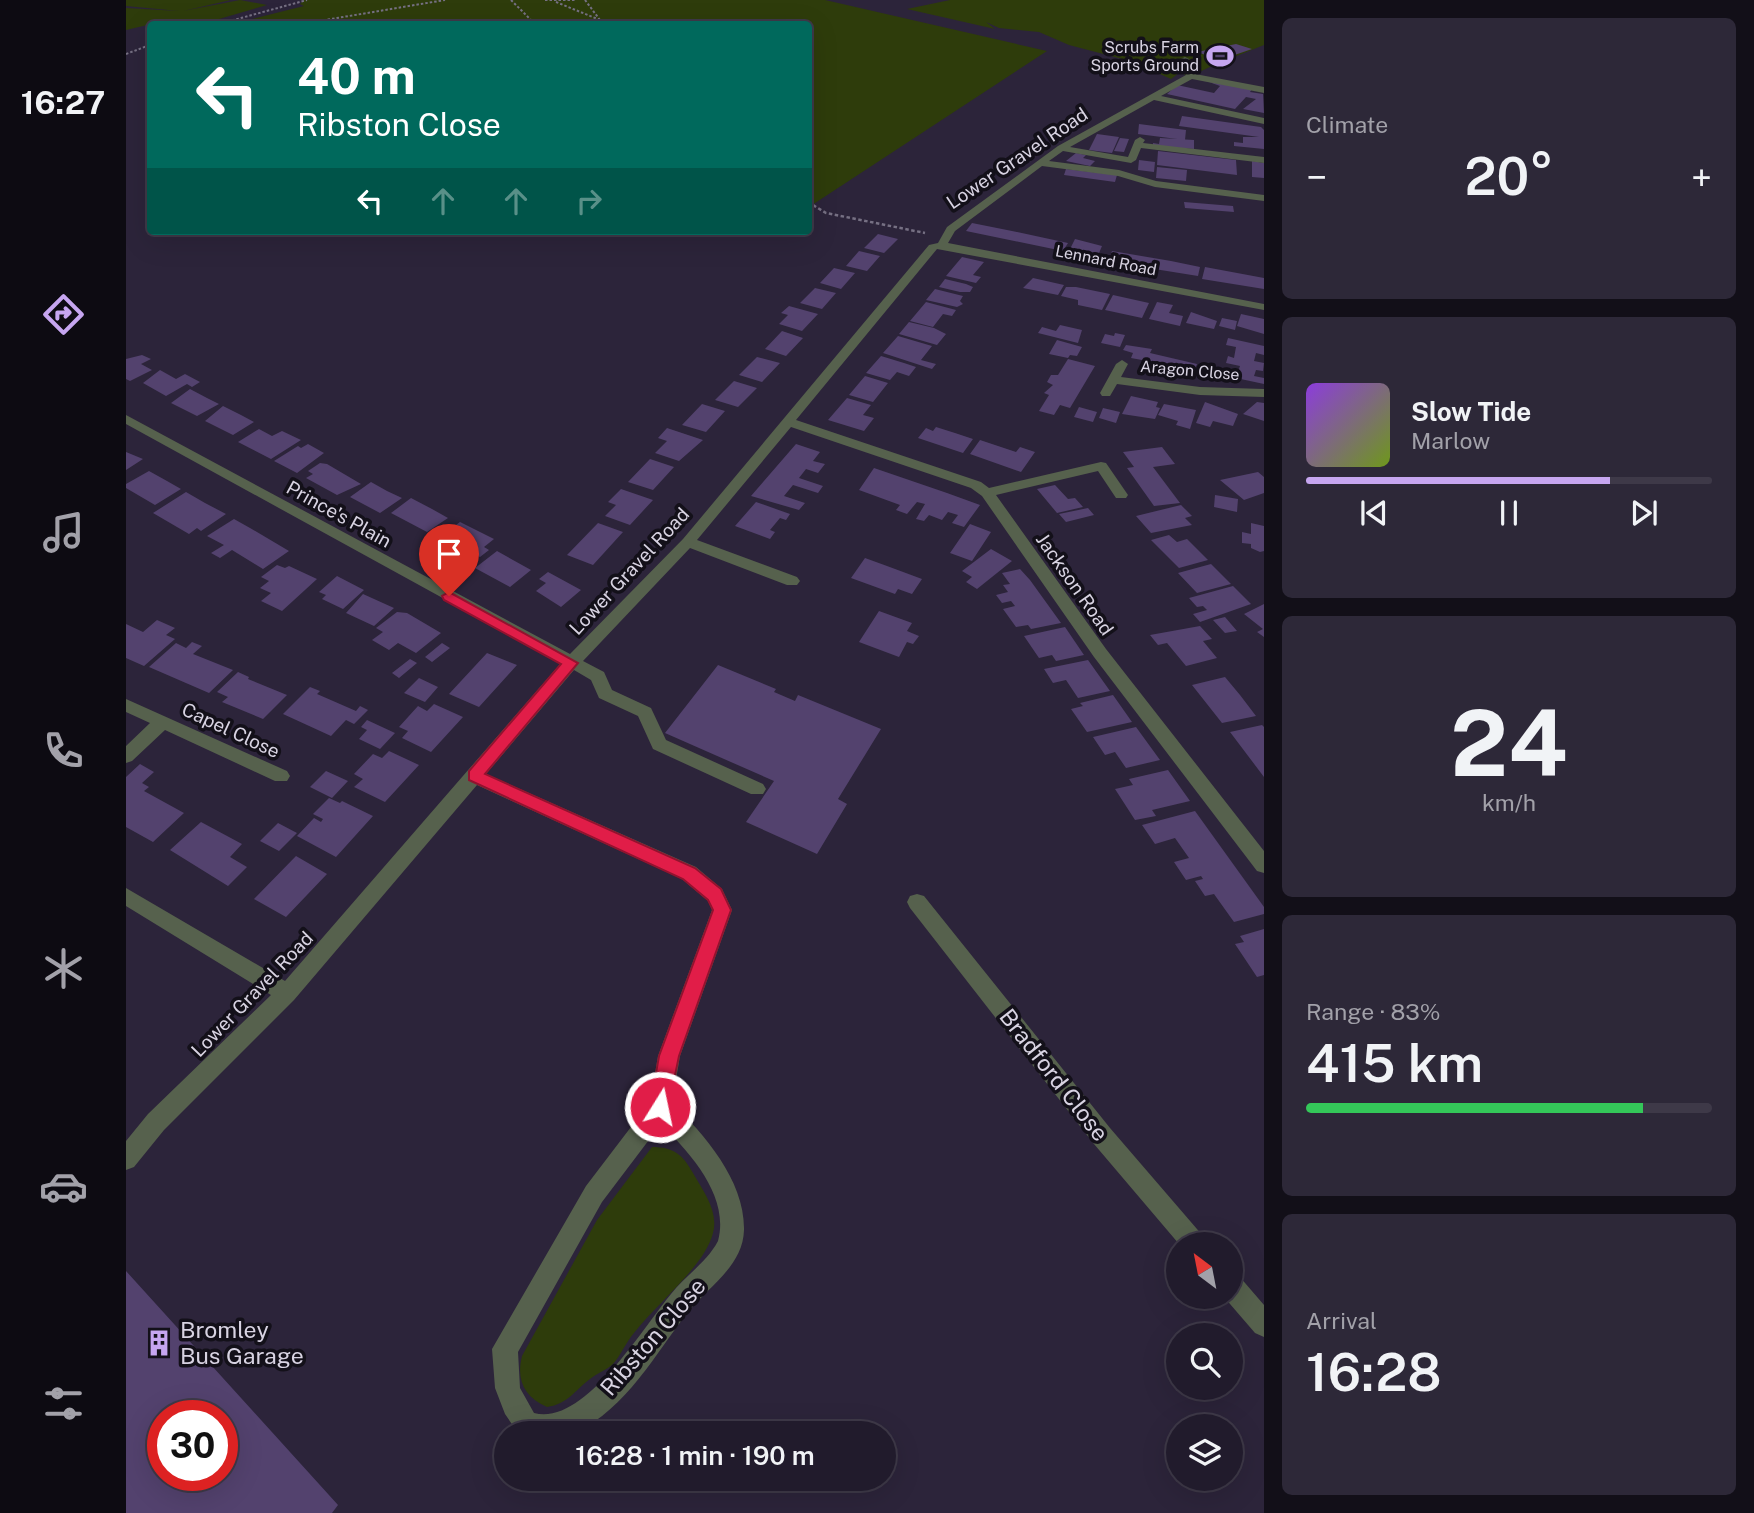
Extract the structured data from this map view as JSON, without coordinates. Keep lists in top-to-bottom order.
{
  "streets": {
    "street": [
      "Lower Gravel Road",
      "Lennard Road",
      "Aragon Close",
      "Prince's Plain",
      "Jackson Road",
      "Capel Close",
      "Bradford Close",
      "Ribston Close"
    ]
  },
  "crossings": [
    ["Lower Gravel Road", "Lennard Road"],
    ["Lower Gravel Road", "Prince's Plain"],
    ["Lower Gravel Road", "Jackson Road"],
    ["Lower Gravel Road", "Ribston Close"]
  ],
  "places": {
    "sports": ["Scrubs Farm Sports Ground"],
    "building": ["Bromley Bus Garage"]
  },
  "north": "top left",
  "page": {
    "tabs": "16:27",
    "tile": [
      "Climate",
      ["24", "km/h"],
      ["Range · 83%", "415 km"],
      ["Arrival", "16:28"]
    ],
    "turn": ["40 m", "Ribston Close"],
    "heat": ["−", "20°", "+"],
    "song": ["Slow Tide", "Marlow"],
    "limit": "30",
    "trip": "16:28 · 1 min · 190 m"
  }
}
